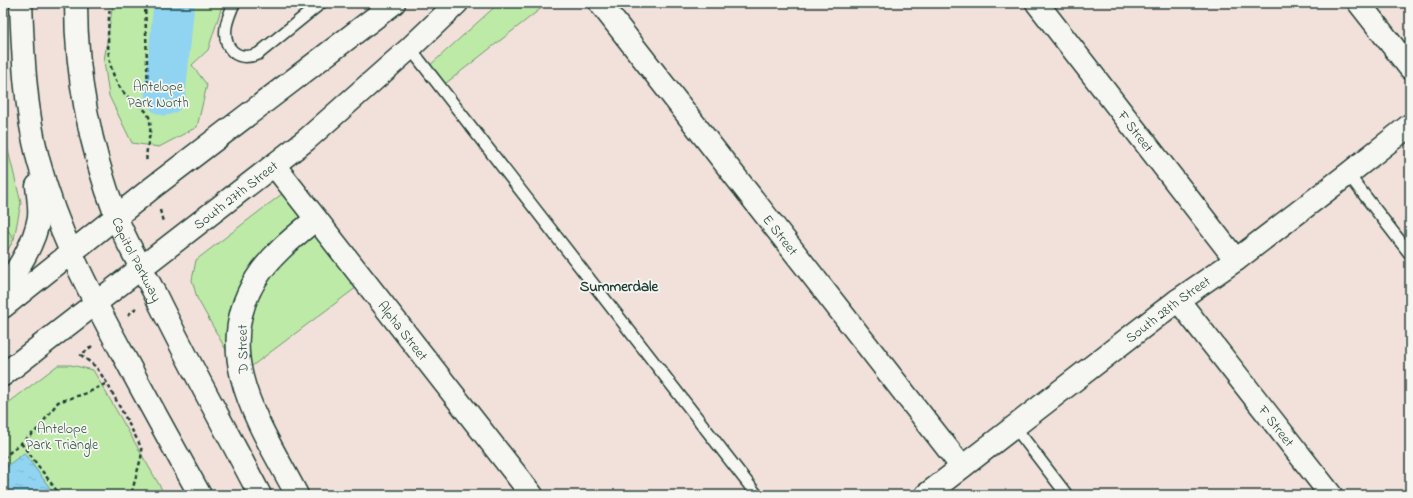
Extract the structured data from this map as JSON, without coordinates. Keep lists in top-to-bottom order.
{
  "streets": {
    "street": [
      "F Street",
      "South 27th Street",
      "E Street",
      "Capitol Parkway",
      "South 28th Street",
      "Alpha Street",
      "D Street"
    ]
  },
  "crossings": [
    ["F Street", "South 28th Street"],
    ["South 27th Street", "Capitol Parkway"],
    ["South 27th Street", "Alpha Street"],
    ["E Street", "South 28th Street"],
    ["Alpha Street", "D Street"]
  ],
  "districts": ["Summerdale"],
  "parks": ["Antelope Park North", "Antelope Park Triangle"]
}
